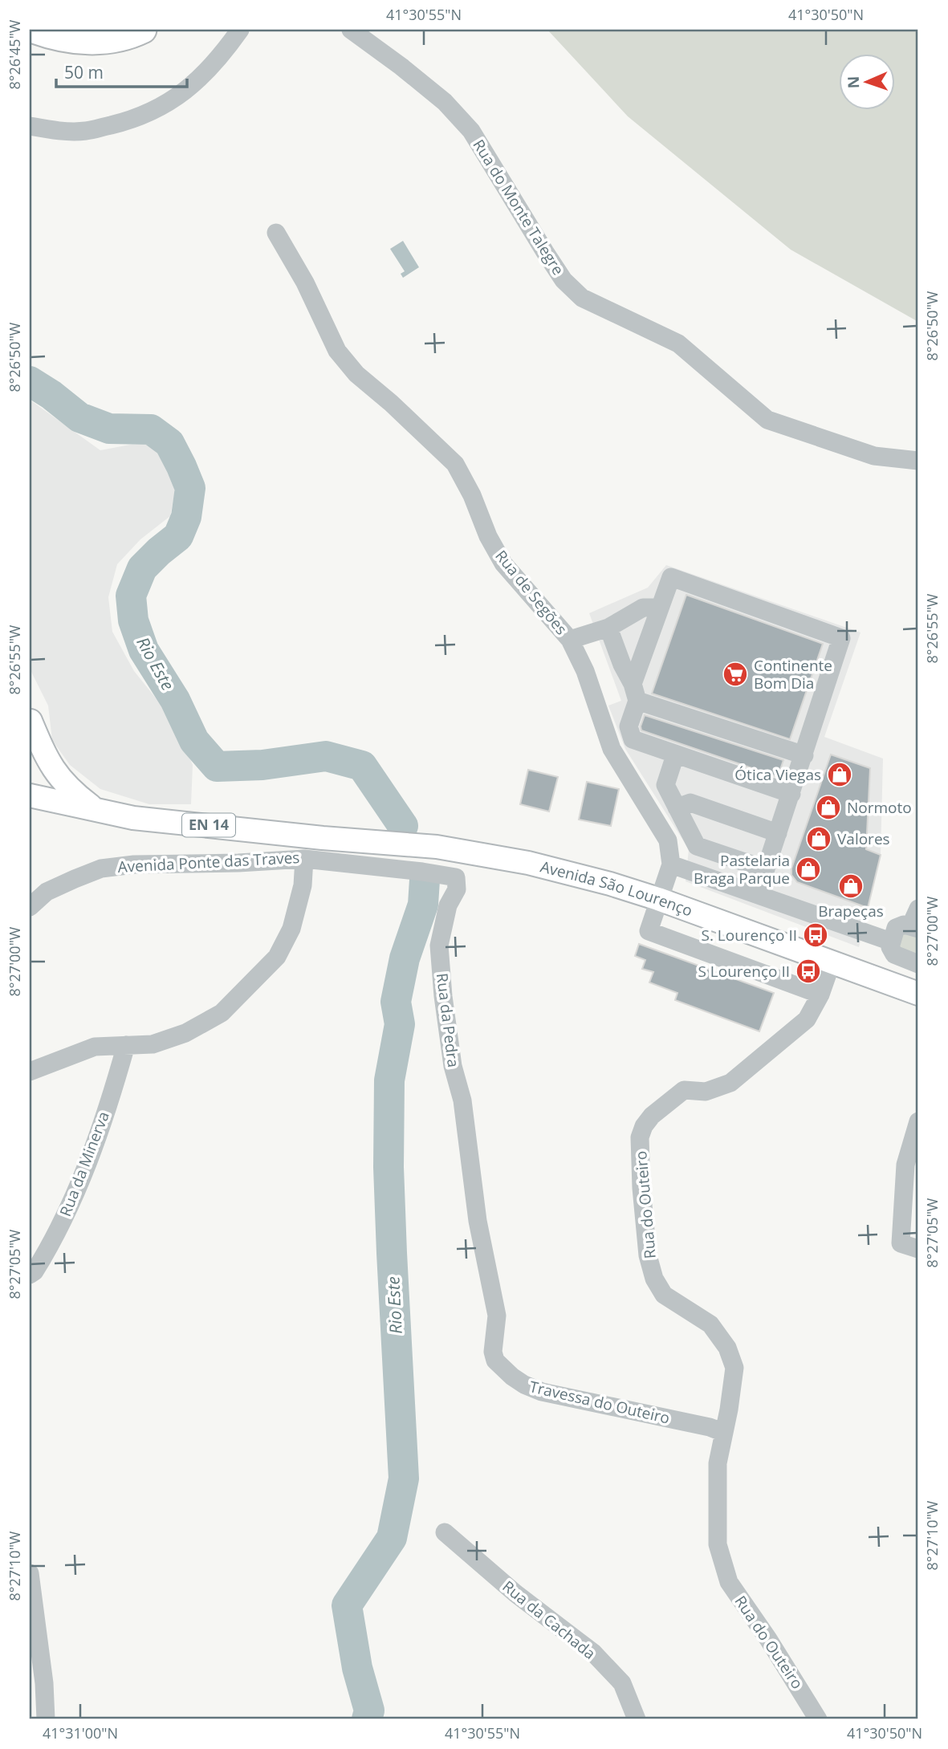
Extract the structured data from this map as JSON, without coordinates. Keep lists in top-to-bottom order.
{
  "streets": {
    "main road": ["EN 14", "Avenida São Lourenço"],
    "street": [
      "Rua do Monte Talegre",
      "Rua de Segões",
      "Avenida Ponte das Traves",
      "Rua da Pedra",
      "Rua da Minerva",
      "Rua do Outeiro",
      "Travessa do Outeiro",
      "Rua da Cachada"
    ]
  },
  "crossings": [
    ["EN 14", "Avenida Ponte das Traves"],
    ["EN 14", "Avenida São Lourenço"],
    ["Avenida Ponte das Traves", "Avenida São Lourenço"],
    ["Avenida Ponte das Traves", "Rua da Pedra"],
    ["Avenida São Lourenço", "Rua do Outeiro"],
    ["Rua da Pedra", "Travessa do Outeiro"],
    ["Rua do Outeiro", "Travessa do Outeiro"]
  ],
  "water": ["Rio Este"],
  "places": {
    "supermarket": ["Continente Bom Dia"],
    "shop": [
      "Ótica Viegas",
      "Normoto",
      "Valores",
      "Pastelaria Braga Parque",
      "Brapeças"
    ],
    "bus stop": ["S. Lourenço II", "S Lourenço II"]
  },
  "scale_bar": "50 m",
  "north": "left",
  "coordinates": [
    "41°30'55\"N",
    "41°30'50\"N",
    "8°26'45\"W",
    "8°26'50\"W",
    "8°26'55\"W",
    "8°27'00\"W",
    "8°27'05\"W",
    "8°27'10\"W",
    "41°31'00\"N"
  ]
}
